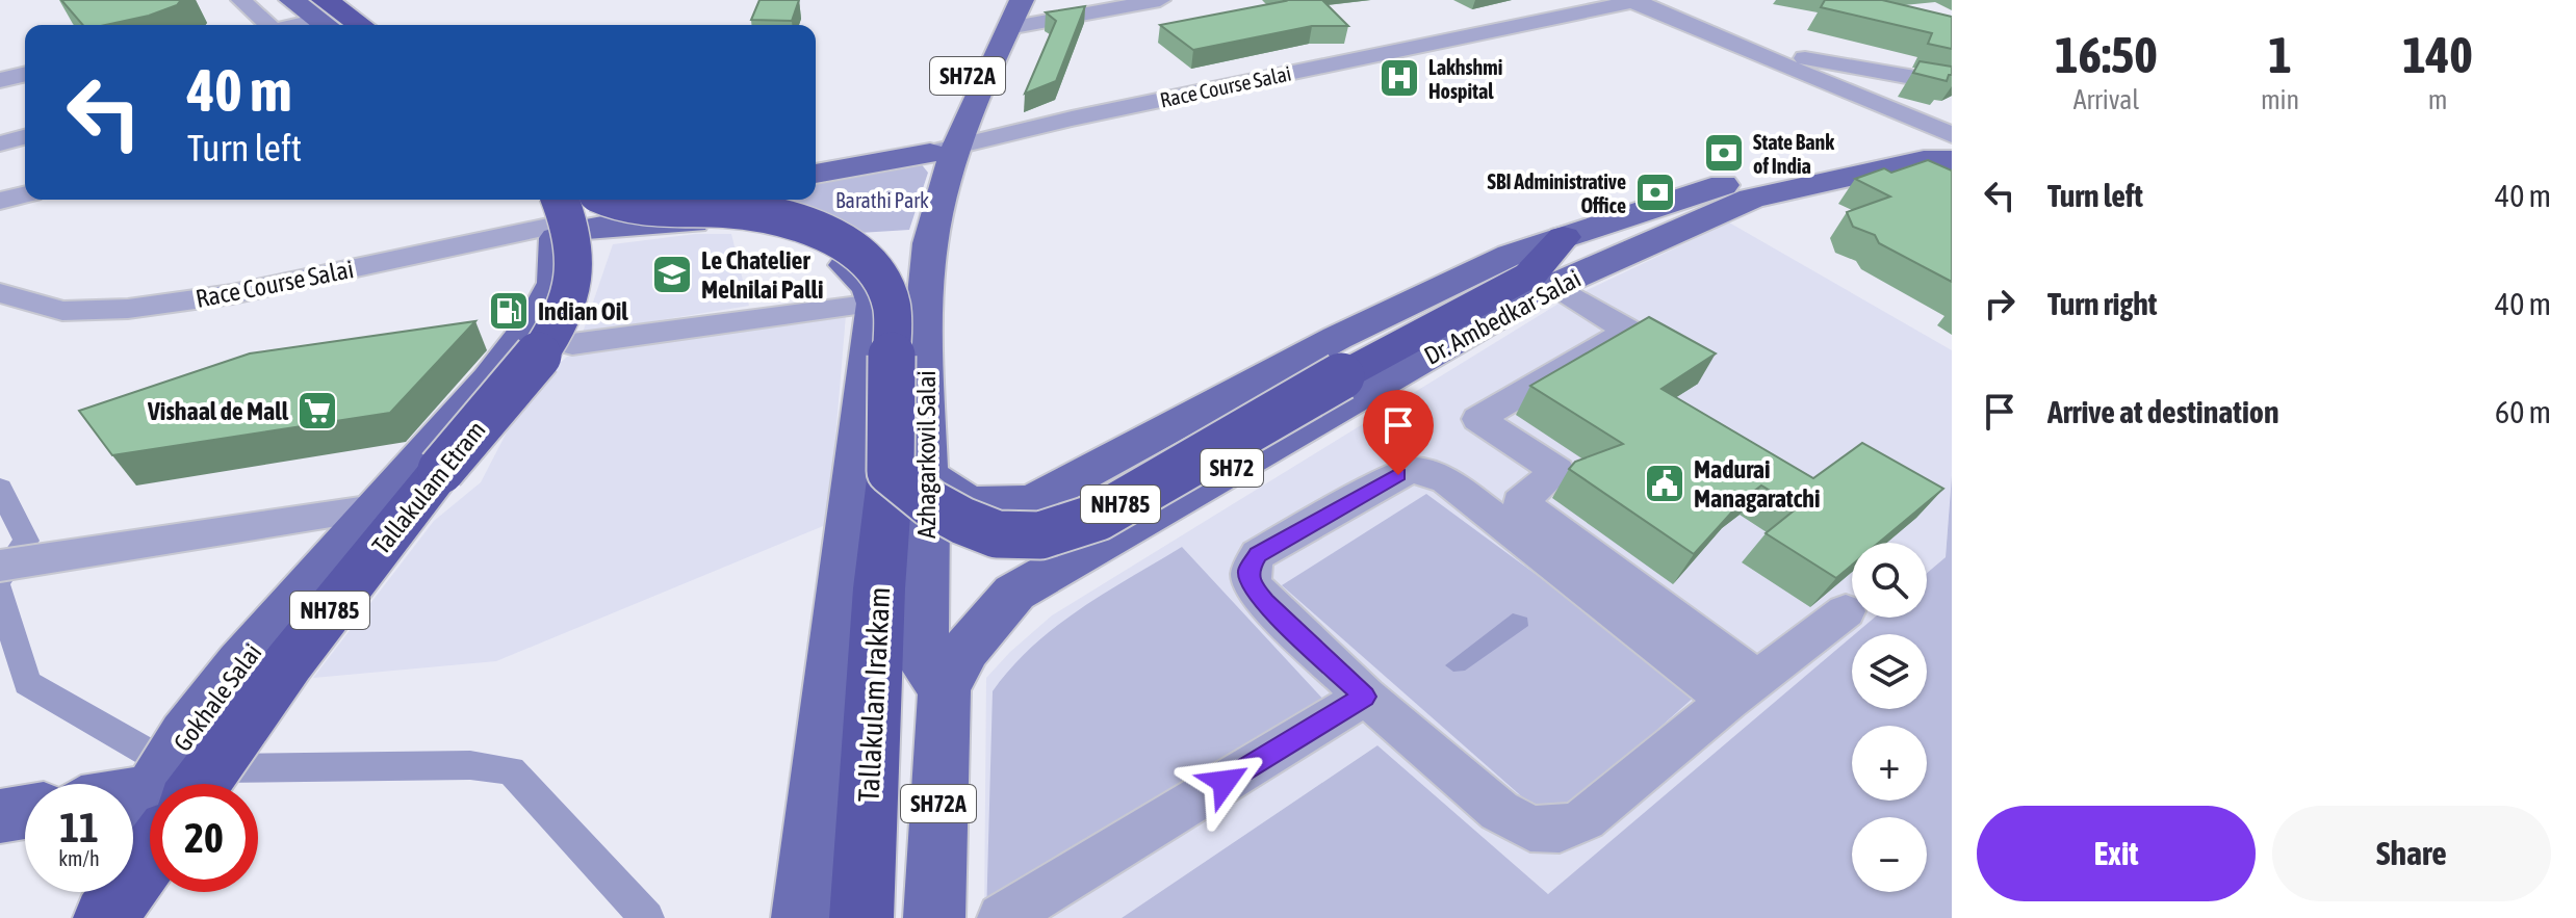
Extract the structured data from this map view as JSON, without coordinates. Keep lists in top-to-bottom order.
{
  "streets": {
    "highway": ["Tallakulam Etram", "NH785", "Tallakulam Irakkam"],
    "main road": [
      "SH72A",
      "Race Course Salai",
      "Dr. Ambedkar Salai",
      "Azhagarkovil Salai",
      "SH72",
      "Gokhale Salai"
    ]
  },
  "crossings": [
    ["SH72A", "Dr. Ambedkar Salai"],
    ["SH72A", "Azhagarkovil Salai"],
    ["Race Course Salai", "Azhagarkovil Salai"],
    ["Race Course Salai", "Tallakulam Etram"],
    ["Race Course Salai", "Tallakulam Irakkam"],
    ["Race Course Salai", "Gokhale Salai"],
    ["Dr. Ambedkar Salai", "Azhagarkovil Salai"],
    ["Dr. Ambedkar Salai", "NH785"],
    ["Dr. Ambedkar Salai", "Tallakulam Irakkam"],
    ["Azhagarkovil Salai", "NH785"],
    ["Azhagarkovil Salai", "Tallakulam Irakkam"],
    ["Tallakulam Etram", "Tallakulam Irakkam"],
    ["Tallakulam Etram", "Gokhale Salai"],
    ["NH785", "Tallakulam Irakkam"],
    ["Tallakulam Irakkam", "Gokhale Salai"]
  ],
  "parks": ["Barathi Park"],
  "places": {
    "hospital": ["Lakhshmi Hospital"],
    "bank": ["State Bank of India", "SBI Administrative Office"],
    "school or university": ["Le Chatelier Melnilai Palli"],
    "fuel station": ["Indian Oil"],
    "supermarket": ["Vishaal de Mall"],
    "public building": ["Madurai Managaratchi"]
  },
  "page": {
    "eta": [
      "16:50",
      "Arrival",
      "1",
      "min",
      "140",
      "m"
    ],
    "turn": ["40 m", "Turn left"],
    "list": [
      {
        "name": "Turn left",
        "value": "40 m"
      },
      {
        "name": "Turn right",
        "value": "40 m"
      },
      {
        "name": "Arrive at destination",
        "value": "60 m"
      }
    ],
    "map_buttons": ["+", "−"],
    "speed": "11 km/h",
    "limit": "20",
    "buttons": ["Exit", "Share"]
  }
}
